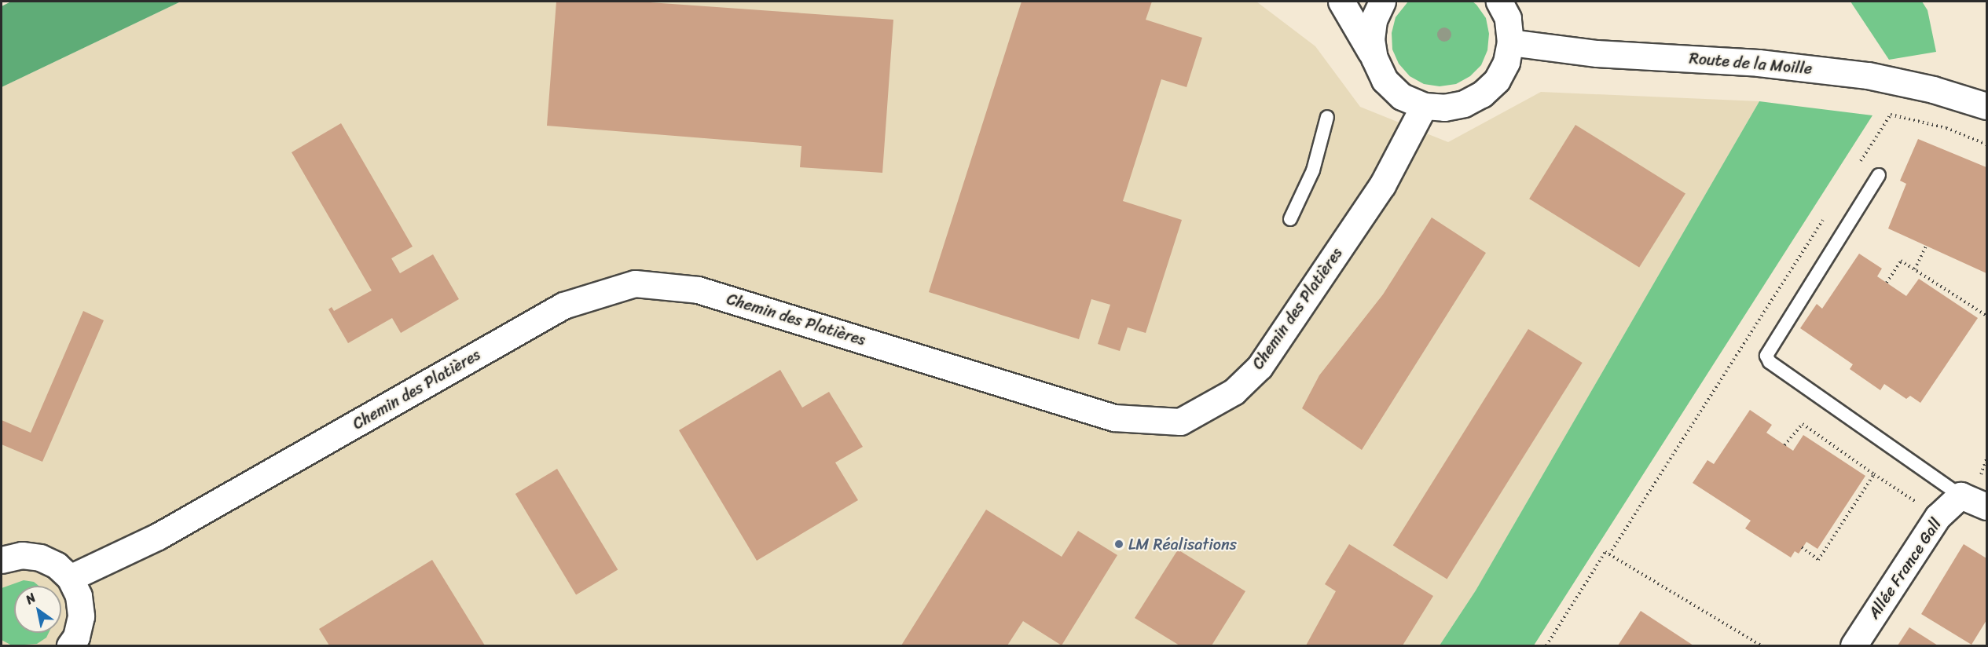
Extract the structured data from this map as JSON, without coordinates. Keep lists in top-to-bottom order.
{
  "streets": {
    "street": ["Route de la Moille", "Chemin des Platières", "Allée France Gall"]
  },
  "places": ["LM Réalisations"],
  "north": "top left"
}
